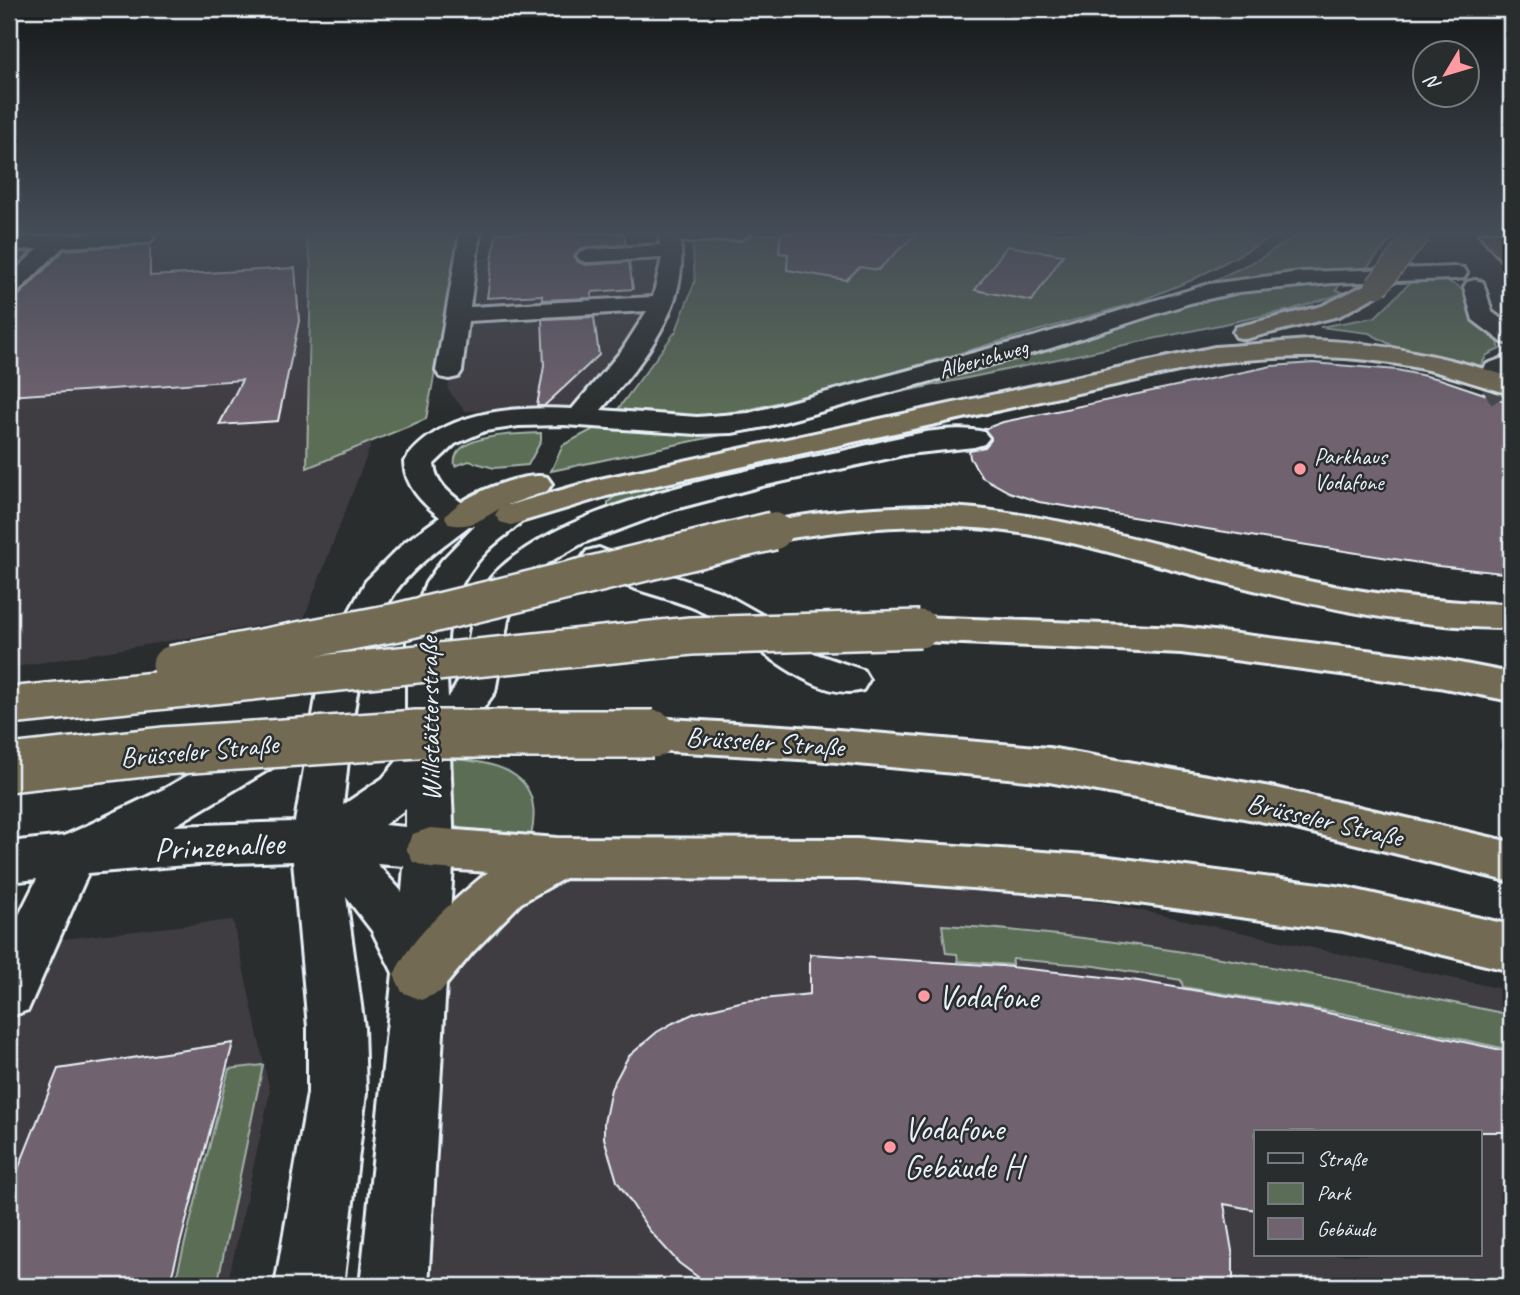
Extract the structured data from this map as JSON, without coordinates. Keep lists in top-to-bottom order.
{
  "streets": {
    "highway": ["Brüsseler Straße"],
    "street": ["Alberichweg", "Willstätterstraße", "Prinzenallee"]
  },
  "crossings": [
    ["Alberichweg", "Willstätterstraße"],
    ["Willstätterstraße", "Prinzenallee"]
  ],
  "places": ["Parkhaus Vodafone", "Vodafone", "Vodafone Gebäude H"],
  "legend": ["Straße", "Park", "Gebäude"],
  "north": "bottom left"
}
